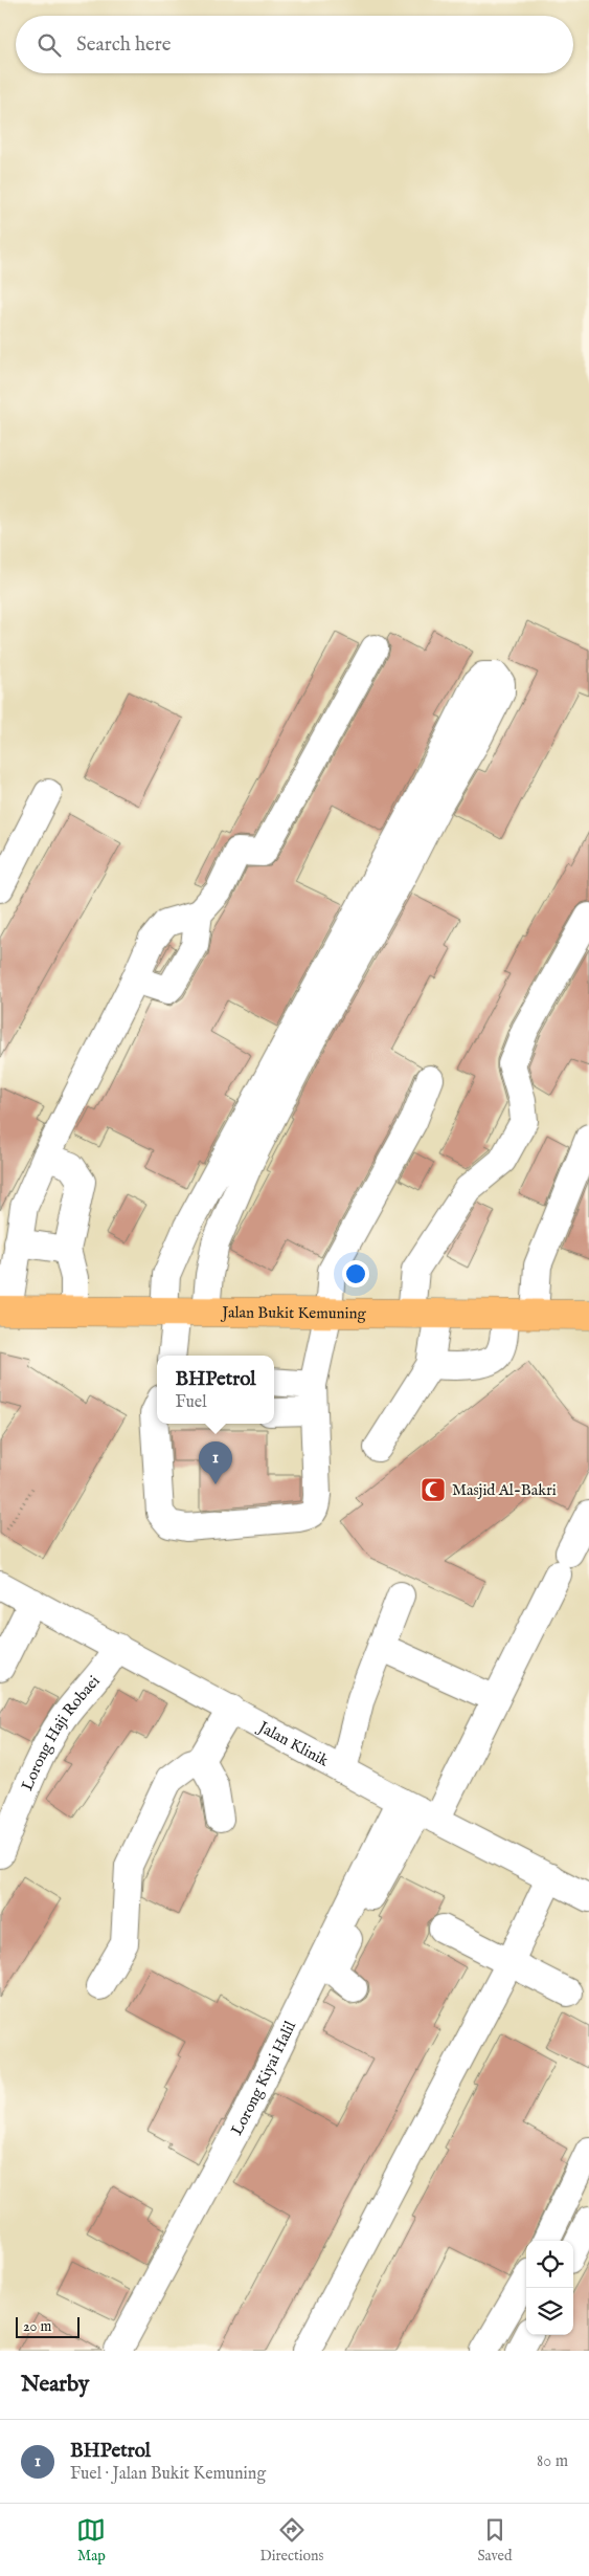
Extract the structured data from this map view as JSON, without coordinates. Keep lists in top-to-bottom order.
{
  "streets": {
    "main road": ["Jalan Bukit Kemuning"],
    "street": ["Lorong Haji Robaei", "Jalan Klinik", "Lorong Kiyai Halil"]
  },
  "crossings": [
    ["Lorong Haji Robaei", "Jalan Klinik"],
    ["Jalan Klinik", "Lorong Kiyai Halil"]
  ],
  "places": {
    "mosque": ["Masjid Al-Bakri"]
  },
  "scale_bar": "20 m",
  "page": {
    "search": "Search here",
    "popup": ["BHPetrol", "Fuel"],
    "pins": "1",
    "scale": "20 m",
    "heading": "Nearby",
    "list": [
      {
        "mark": "1",
        "name": "BHPetrol",
        "note": "Fuel · Jalan Bukit Kemuning",
        "value": "80 m"
      }
    ],
    "nav": ["Map", "Directions", "Saved"]
  }
}
